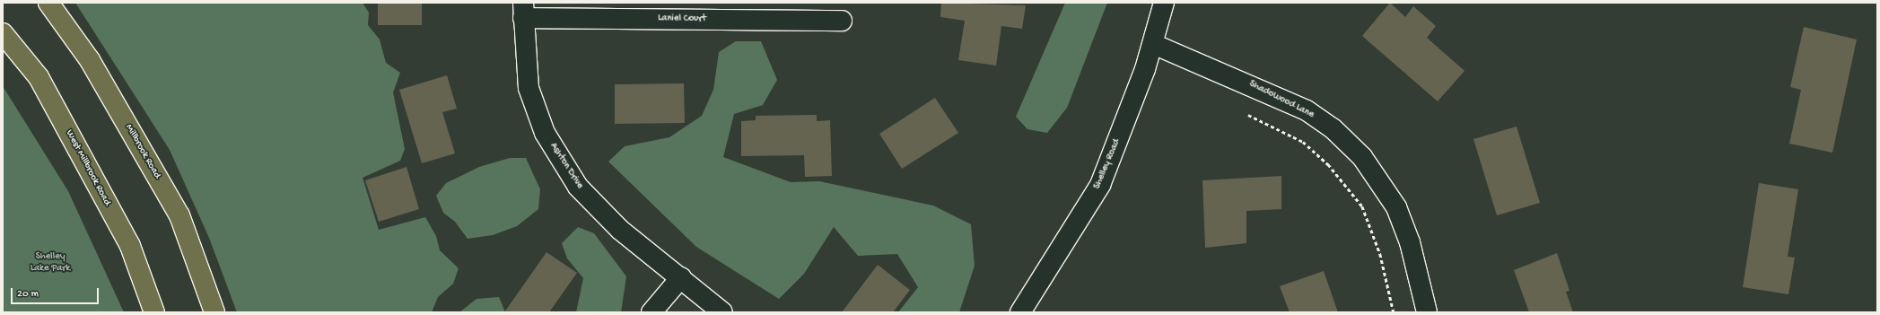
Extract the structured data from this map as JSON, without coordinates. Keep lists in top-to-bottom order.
{
  "streets": {
    "main road": ["Millbrook Road", "West Millbrook Road"],
    "street": [
      "Laniel Court",
      "Shadowood Lane",
      "Shelley Road",
      "Ashton Drive"
    ]
  },
  "crossings": [
    ["Laniel Court", "Ashton Drive"],
    ["Shadowood Lane", "Shelley Road"]
  ],
  "parks": ["Shelley Lake Park"],
  "scale_bar": "20 m"
}
